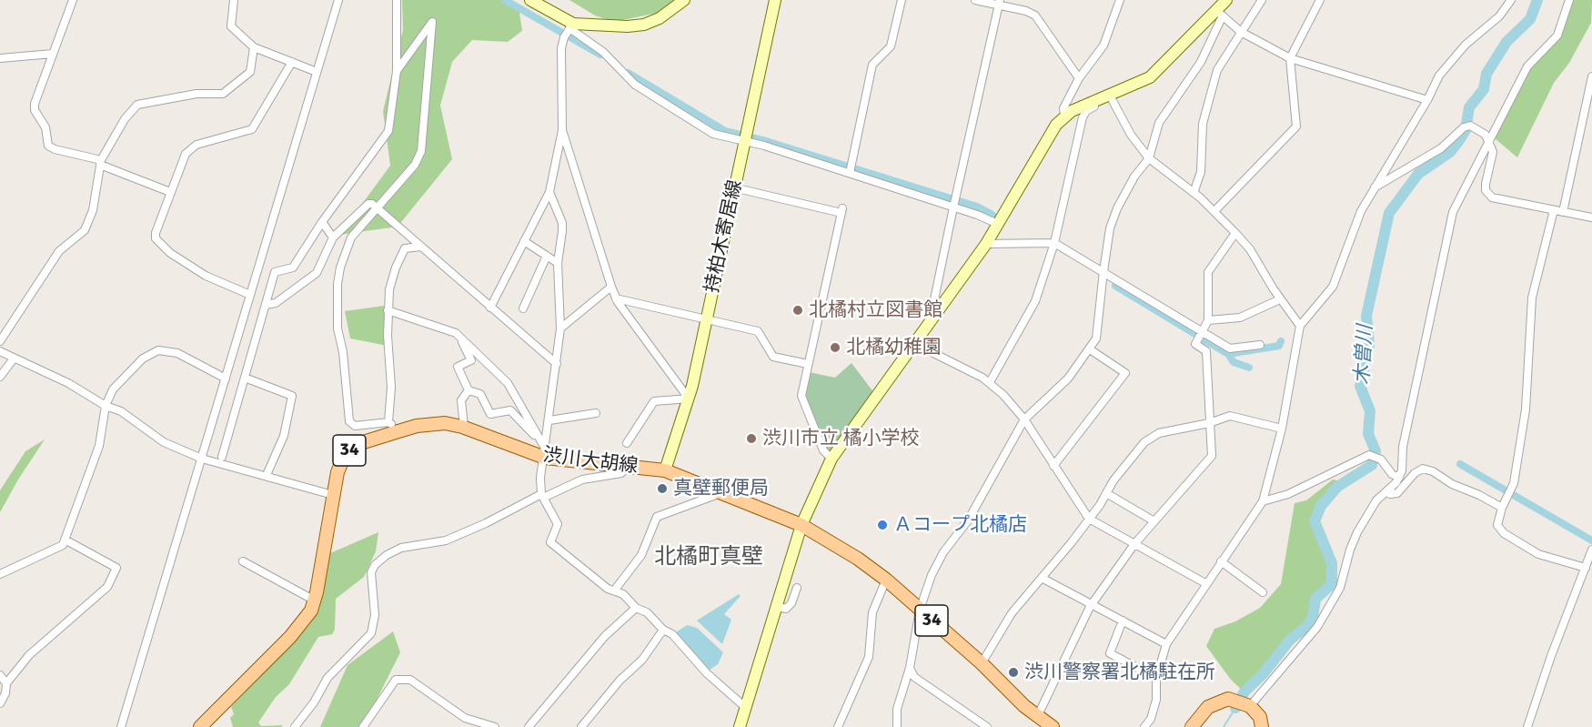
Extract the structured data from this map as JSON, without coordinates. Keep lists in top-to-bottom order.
{
  "streets": {
    "main road": ["34", "渋川大胡線"],
    "street": ["持柏木寄居線"]
  },
  "crossings": [
    ["持柏木寄居線", "渋川大胡線"]
  ],
  "districts": ["北橘町真壁"],
  "water": ["木曽川"],
  "places": [
    "北橘村立図書館",
    "北橘幼稚園",
    "渋川市立 橘小学校",
    "真壁郵便局",
    "Ａコープ北橘店",
    "渋川警察署北橘駐在所"
  ]
}
